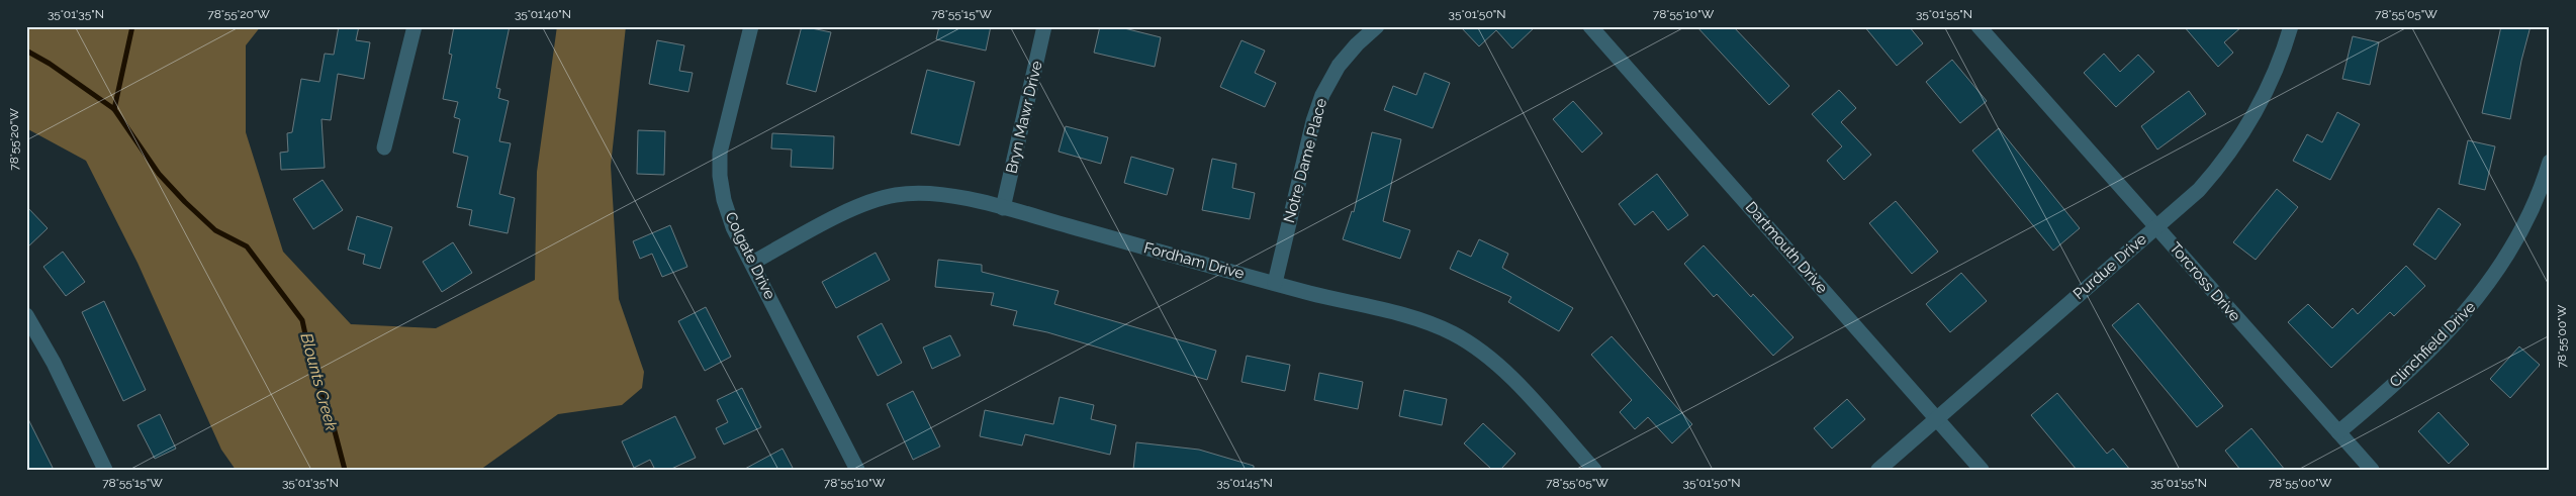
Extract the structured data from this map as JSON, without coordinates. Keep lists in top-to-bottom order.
{
  "streets": {
    "street": [
      "Bryn Mawr Drive",
      "Notre Dame Place",
      "Dartmouth Drive",
      "Colgate Drive",
      "Fordham Drive",
      "Purdue Drive",
      "Torcross Drive",
      "Clinchfield Drive"
    ]
  },
  "crossings": [
    ["Bryn Mawr Drive", "Fordham Drive"],
    ["Notre Dame Place", "Fordham Drive"],
    ["Dartmouth Drive", "Purdue Drive"],
    ["Colgate Drive", "Fordham Drive"],
    ["Purdue Drive", "Torcross Drive"],
    ["Torcross Drive", "Clinchfield Drive"]
  ],
  "water": ["Blounts Creek"],
  "coordinates": [
    "35°01'35\"N",
    "78°55'20\"W",
    "35°01'40\"N",
    "78°55'15\"W",
    "35°01'50\"N",
    "78°55'10\"W",
    "35°01'55\"N",
    "78°55'05\"W",
    "78°55'00\"W",
    "35°01'45\"N"
  ]
}
